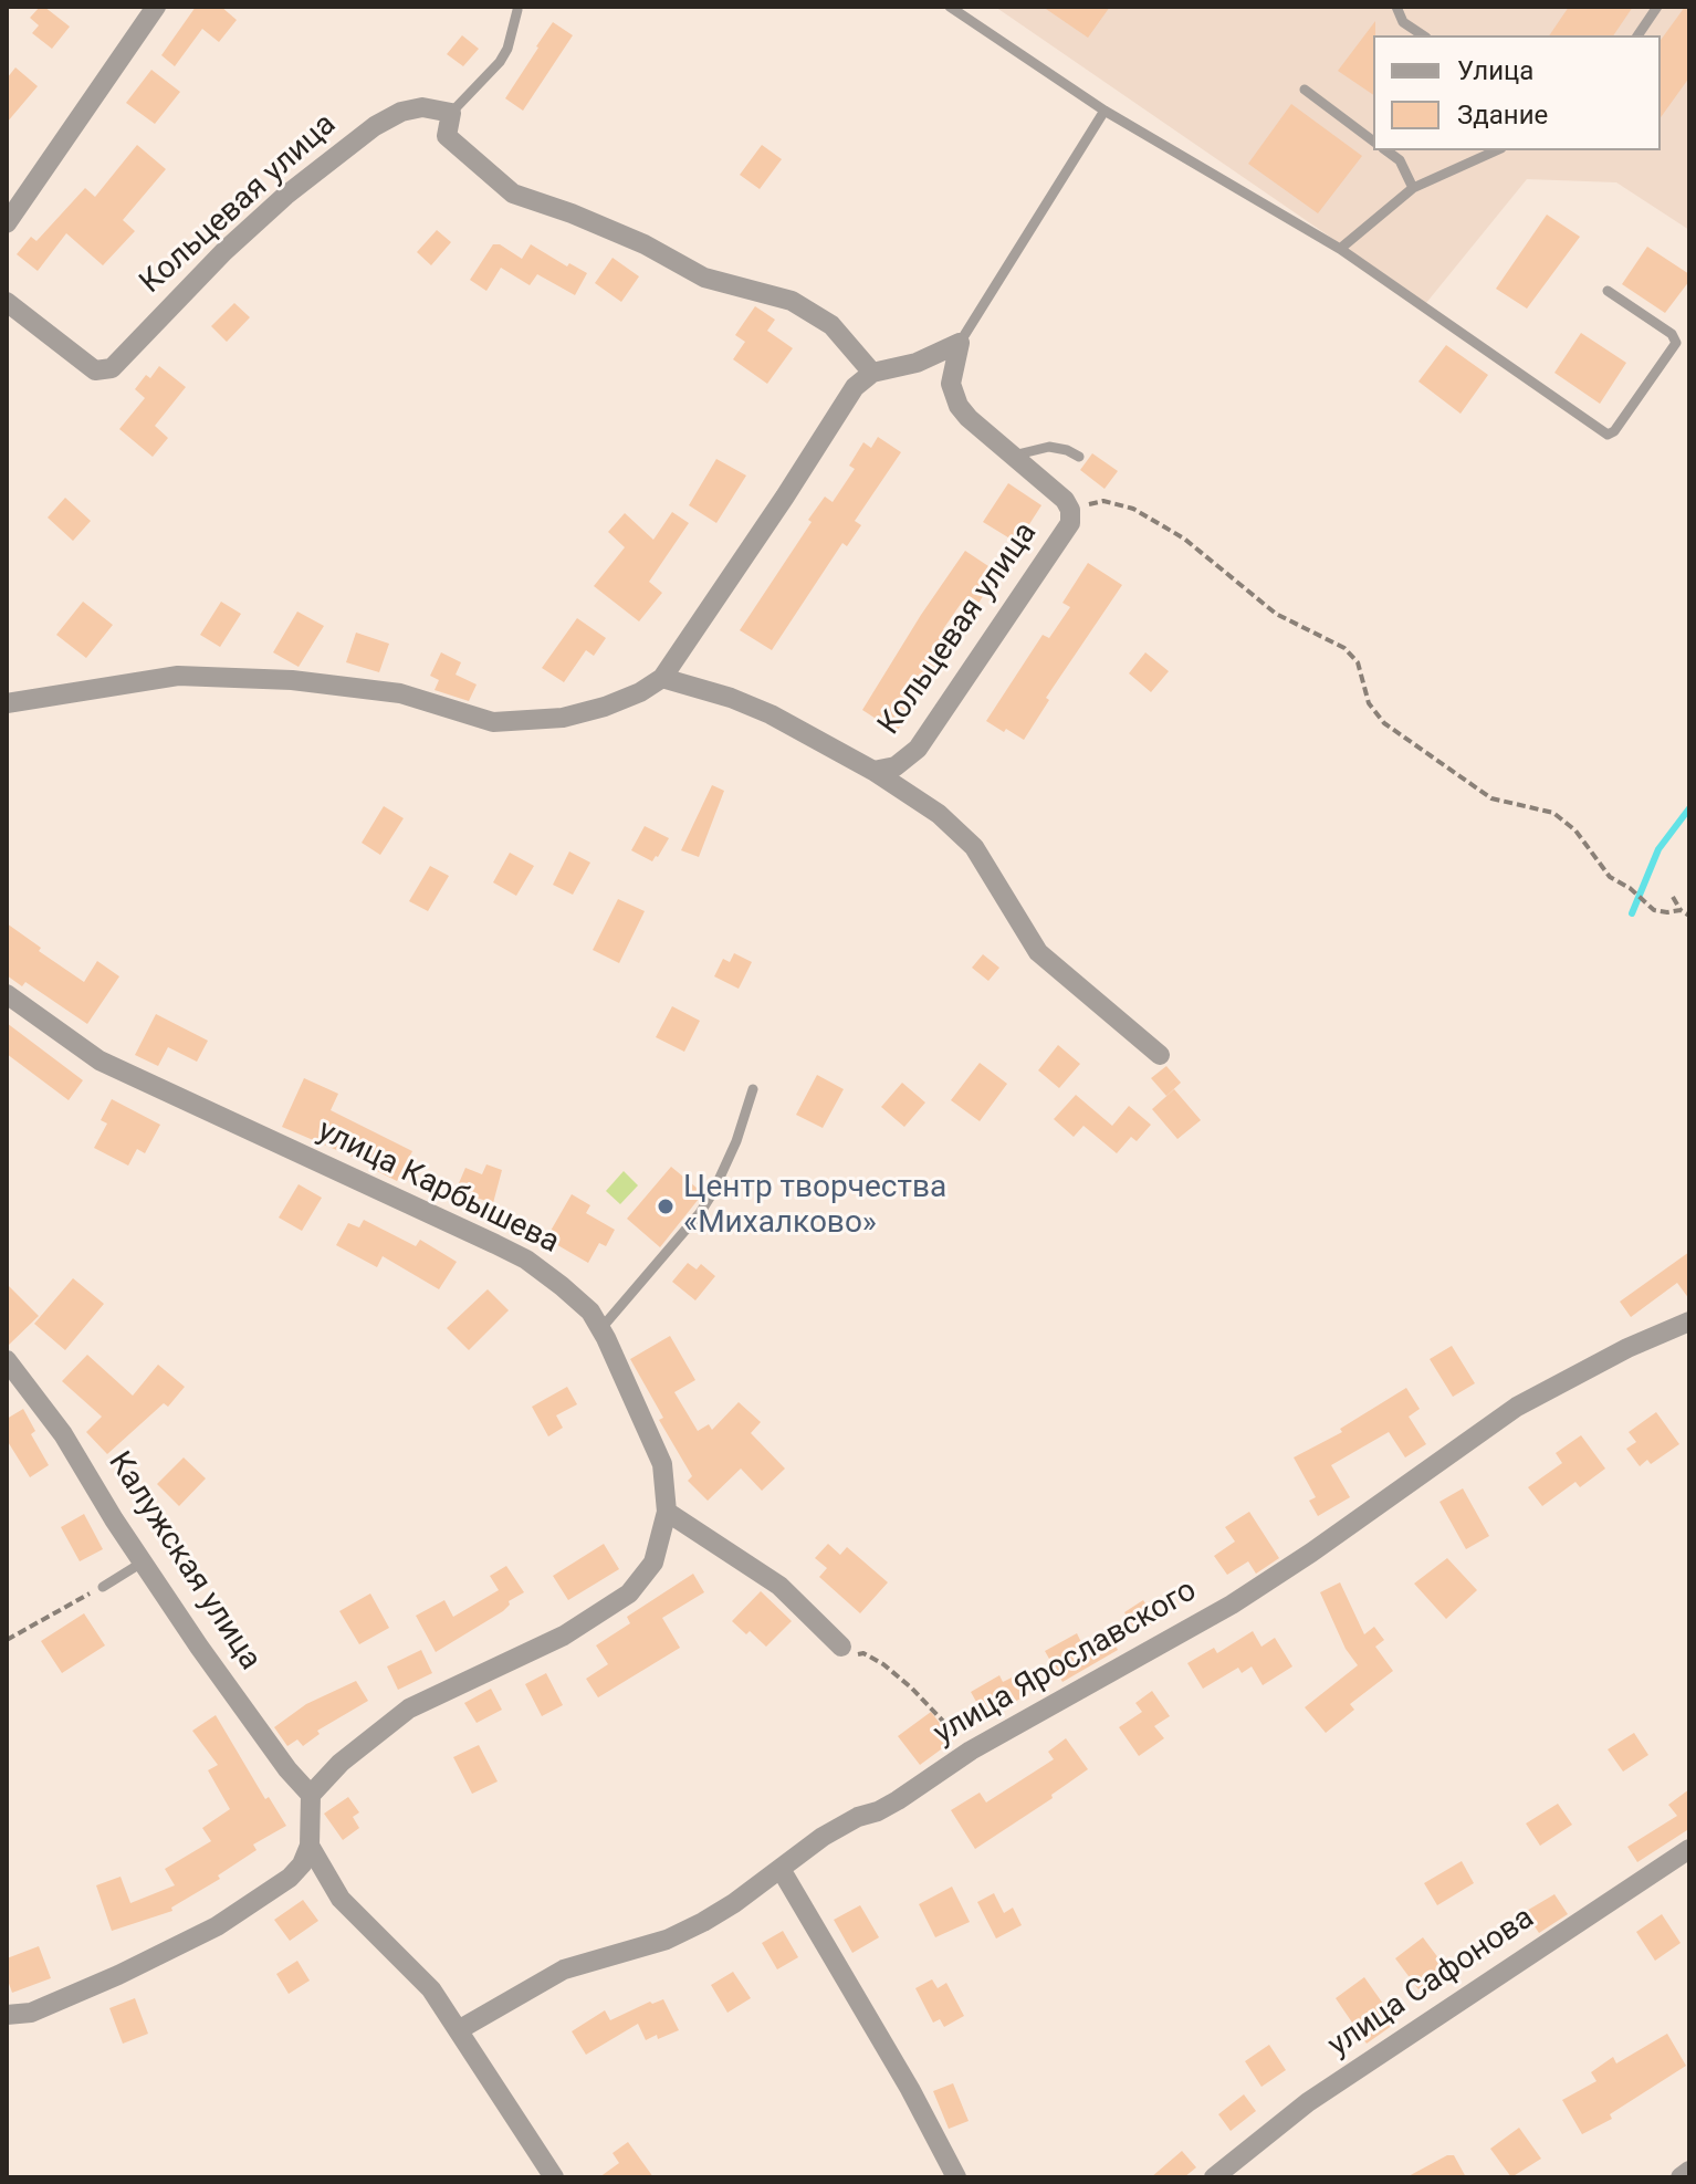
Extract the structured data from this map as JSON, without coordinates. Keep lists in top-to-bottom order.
{
  "streets": {
    "street": [
      "Кольцевая улица",
      "улица Карбышева",
      "Калужская улица",
      "улица Ярославского",
      "улица Сафонова"
    ]
  },
  "crossings": [
    ["улица Карбышева", "Калужская улица"]
  ],
  "places": ["Центр творчества «Михалково»"],
  "legend": ["Улица", "Здание"]
}
